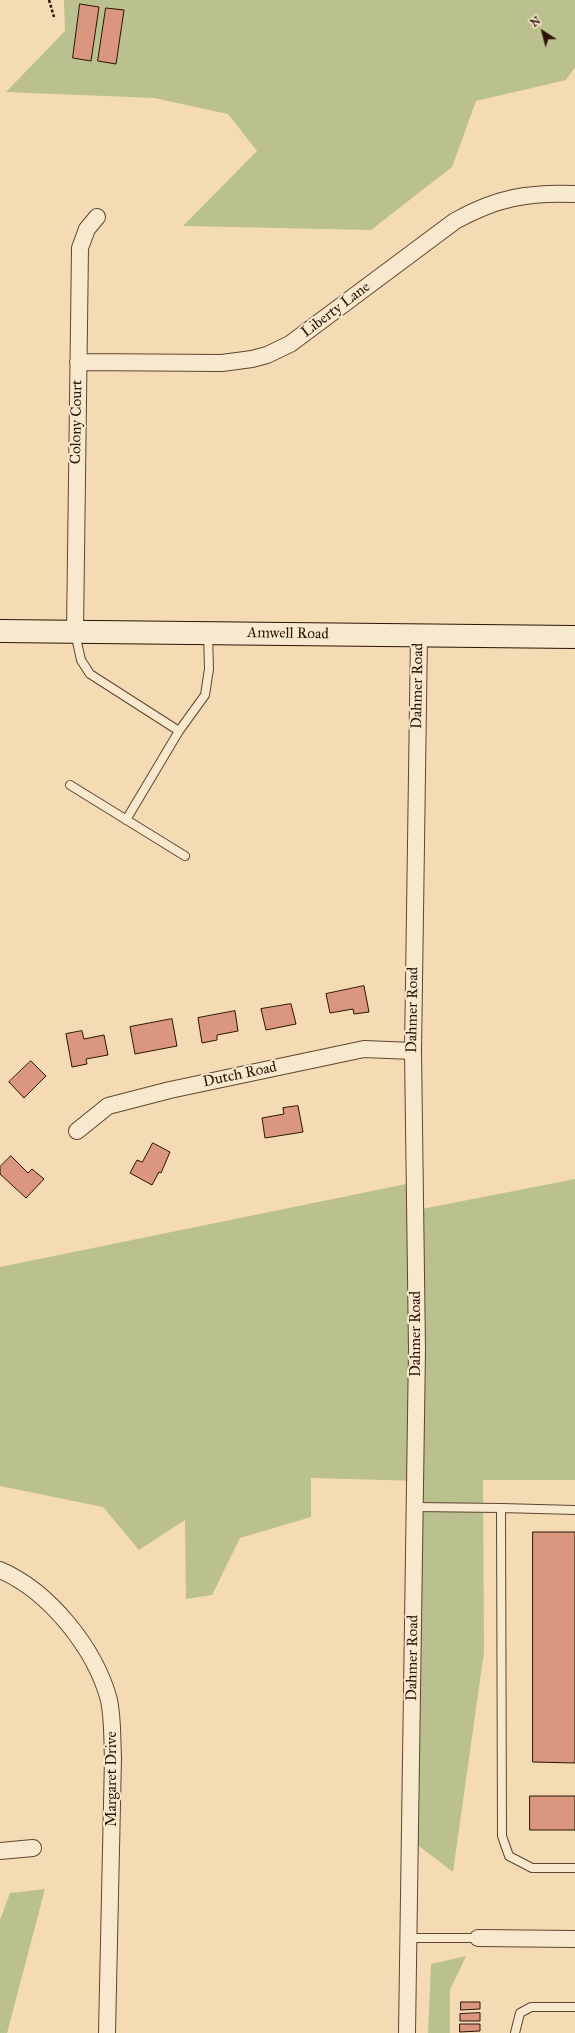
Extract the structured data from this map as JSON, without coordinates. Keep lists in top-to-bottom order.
{
  "streets": {
    "main road": ["Amwell Road"],
    "street": [
      "Liberty Lane",
      "Colony Court",
      "Dahmer Road",
      "Dutch Road",
      "Margaret Drive"
    ]
  },
  "crossings": [
    ["Liberty Lane", "Colony Court"],
    ["Colony Court", "Amwell Road"],
    ["Amwell Road", "Dahmer Road"],
    ["Dahmer Road", "Dutch Road"]
  ],
  "north": "top left"
}
